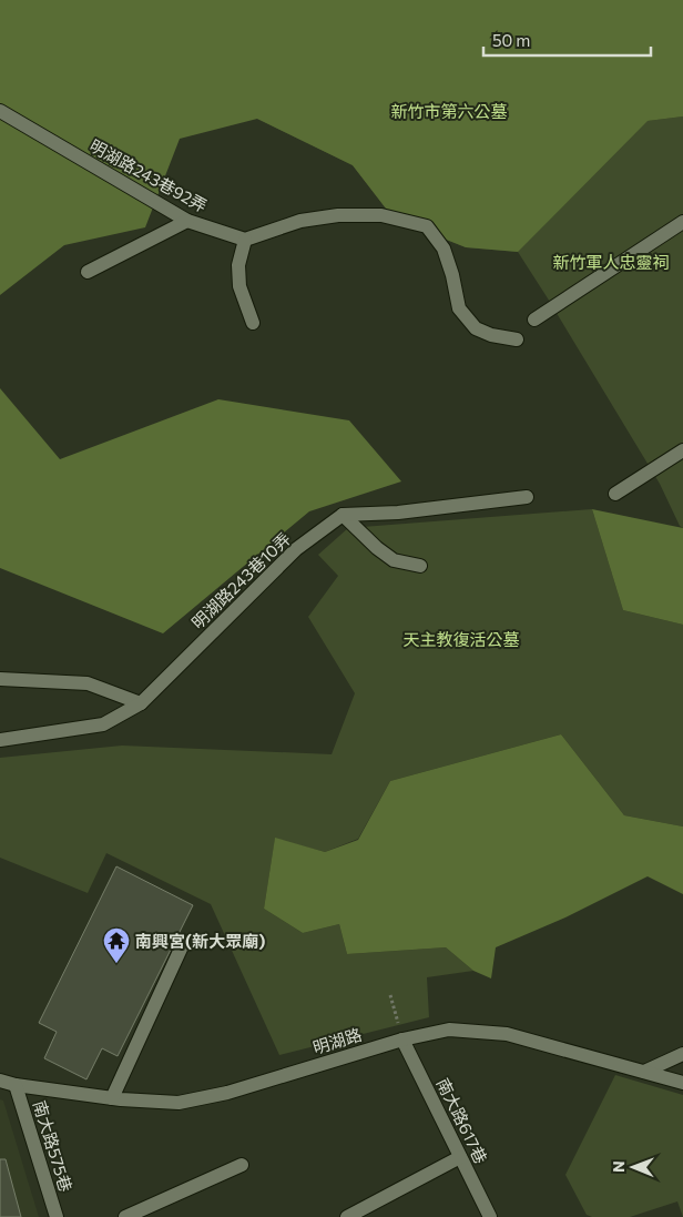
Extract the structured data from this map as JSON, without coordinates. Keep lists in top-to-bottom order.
{
  "streets": {
    "street": [
      "明湖路243巷92弄",
      "明湖路243巷10弄",
      "明湖路",
      "南大路617巷",
      "南大路575巷"
    ]
  },
  "crossings": [
    ["明湖路", "南大路617巷"],
    ["明湖路", "南大路575巷"]
  ],
  "parks": ["新竹市第六公墓", "新竹軍人忠靈祠", "天主教復活公墓"],
  "places": {
    "temple": ["南興宮(新大眾廟)"]
  },
  "scale_bar": "50 m",
  "north": "left"
}
